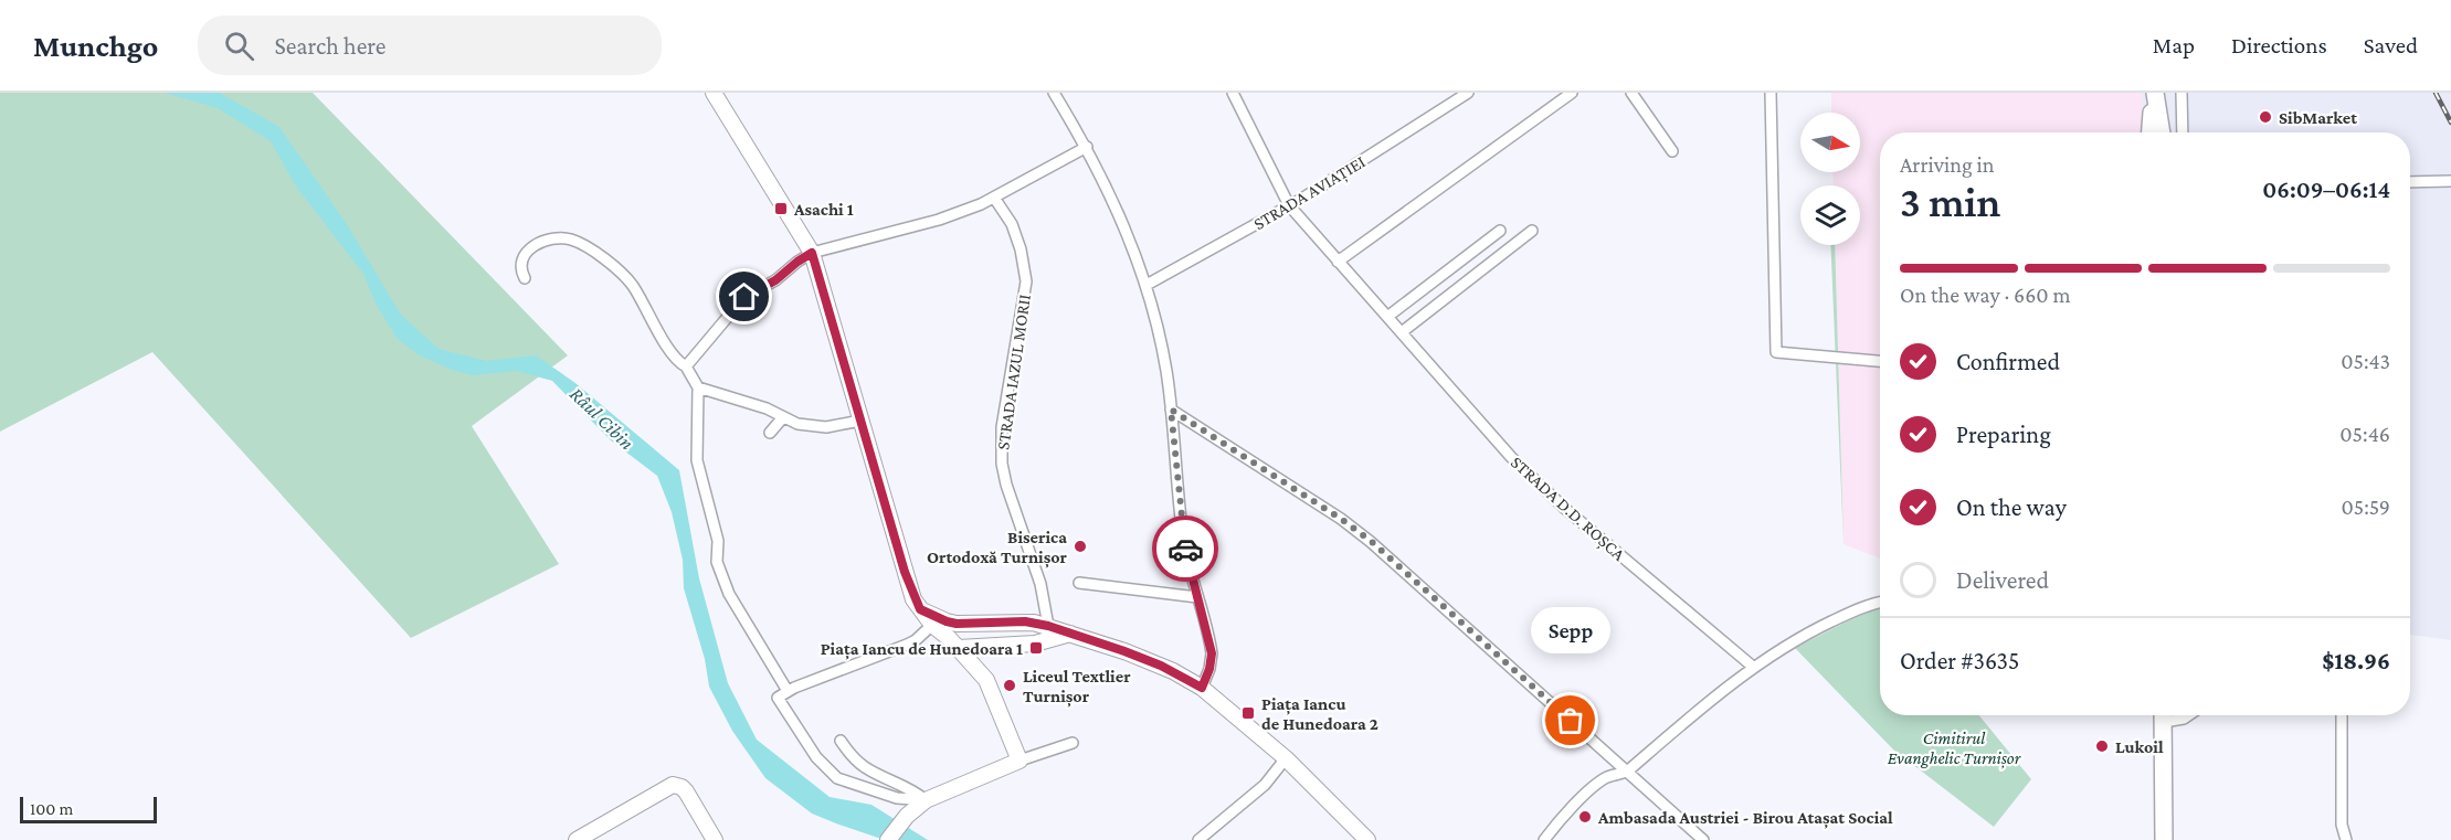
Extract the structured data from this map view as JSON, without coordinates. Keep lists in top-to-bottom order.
{
  "streets": {
    "street": ["STRADA AVIAȚIEI", "STRADA IAZUL MORII", "STRADA D.D. ROȘCA"]
  },
  "crossings": [
    ["STRADA AVIAȚIEI", "STRADA D.D. ROȘCA"]
  ],
  "water": ["Râul Cibin"],
  "parks": ["Cimitirul Evanghelic Turnișor"],
  "places": {
    "other": [
      "SibMarket",
      "Biserica Ortodoxă Turnișor",
      "Liceul Textlier Turnișor",
      "Sepp",
      "Lukoil",
      "Ambasada Austriei - Birou Atașat Social"
    ],
    "transit": ["Asachi 1", "Piața Iancu de Hunedoara 1", "Piața Iancu de Hunedoara 2"]
  },
  "scale_bar": "100 m",
  "north": "right",
  "page": {
    "header": "Munchgo",
    "search": "Search here",
    "nav": ["Map", "Directions", "Saved"],
    "heading": ["3 min", "Arriving in", "06:09–06:14"],
    "panel": ["Order #3635", "$18.96"],
    "bar": "On the way · 660 m",
    "list": [
      ["Confirmed", "05:43"],
      ["Preparing", "05:46"],
      ["On the way", "05:59"],
      "Delivered"
    ],
    "bubble": "Sepp",
    "scale": "100 m"
  }
}
